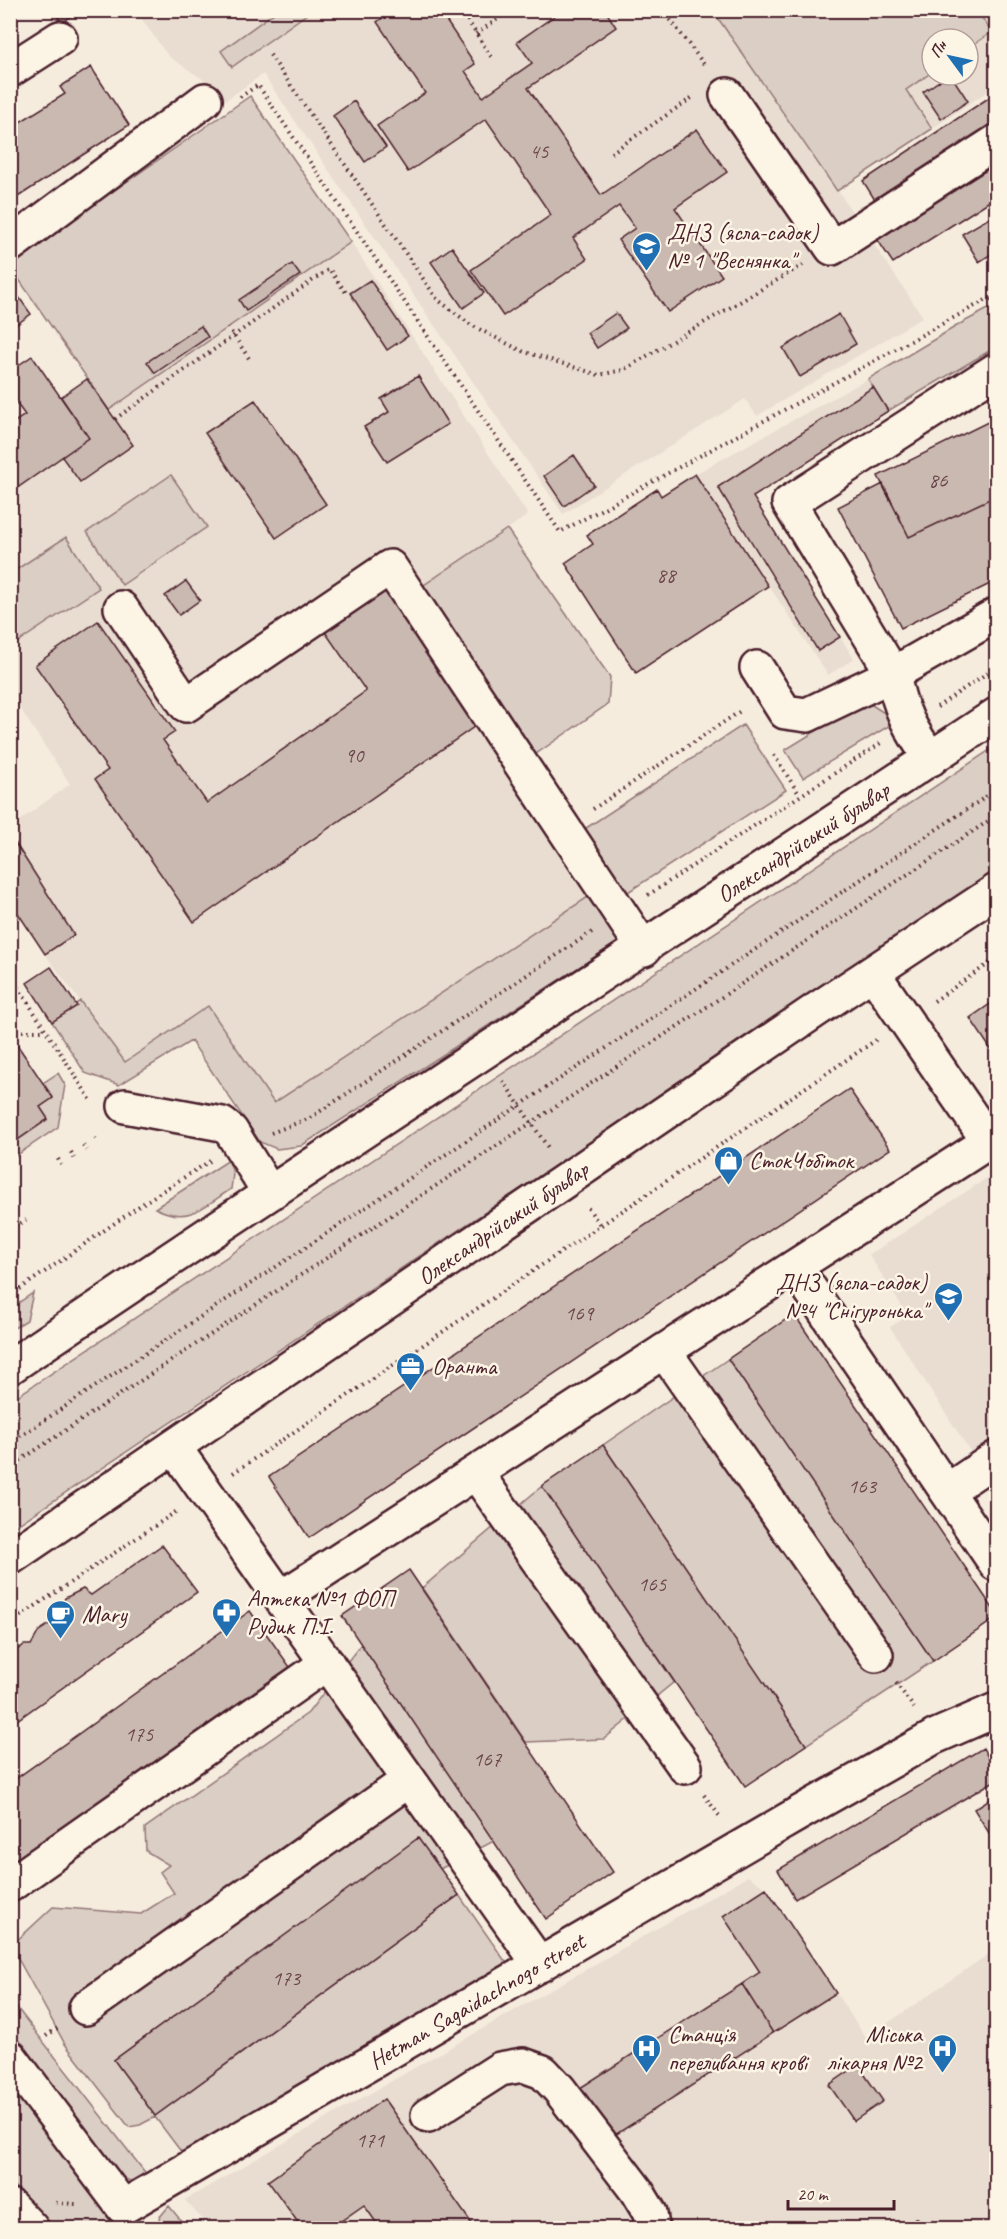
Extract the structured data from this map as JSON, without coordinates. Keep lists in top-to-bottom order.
{
  "streets": {
    "main road": ["Олександрійський бульвар", "Hetman Sagaidachnogo street"]
  },
  "places": {
    "school or university": ["ДНЗ (ясла-садок) № 1 \"Веснянка\"", "ДНЗ (ясла-садок) №4 \"Снігуронька\""],
    "shop": ["СтокЧобіток"],
    "office": ["Оранта"],
    "pharmacy": ["Аптека №1 ФОП Рудик П.І."],
    "cafe": ["Mary"],
    "hospital": ["Станція переливання крові", "Міська лікарня №2"]
  },
  "house_numbers": [
    "45",
    "86",
    "88",
    "90",
    "169",
    "163",
    "165",
    "175",
    "167",
    "173",
    "171"
  ],
  "scale_bar": "20 m",
  "north": "top left"
}
